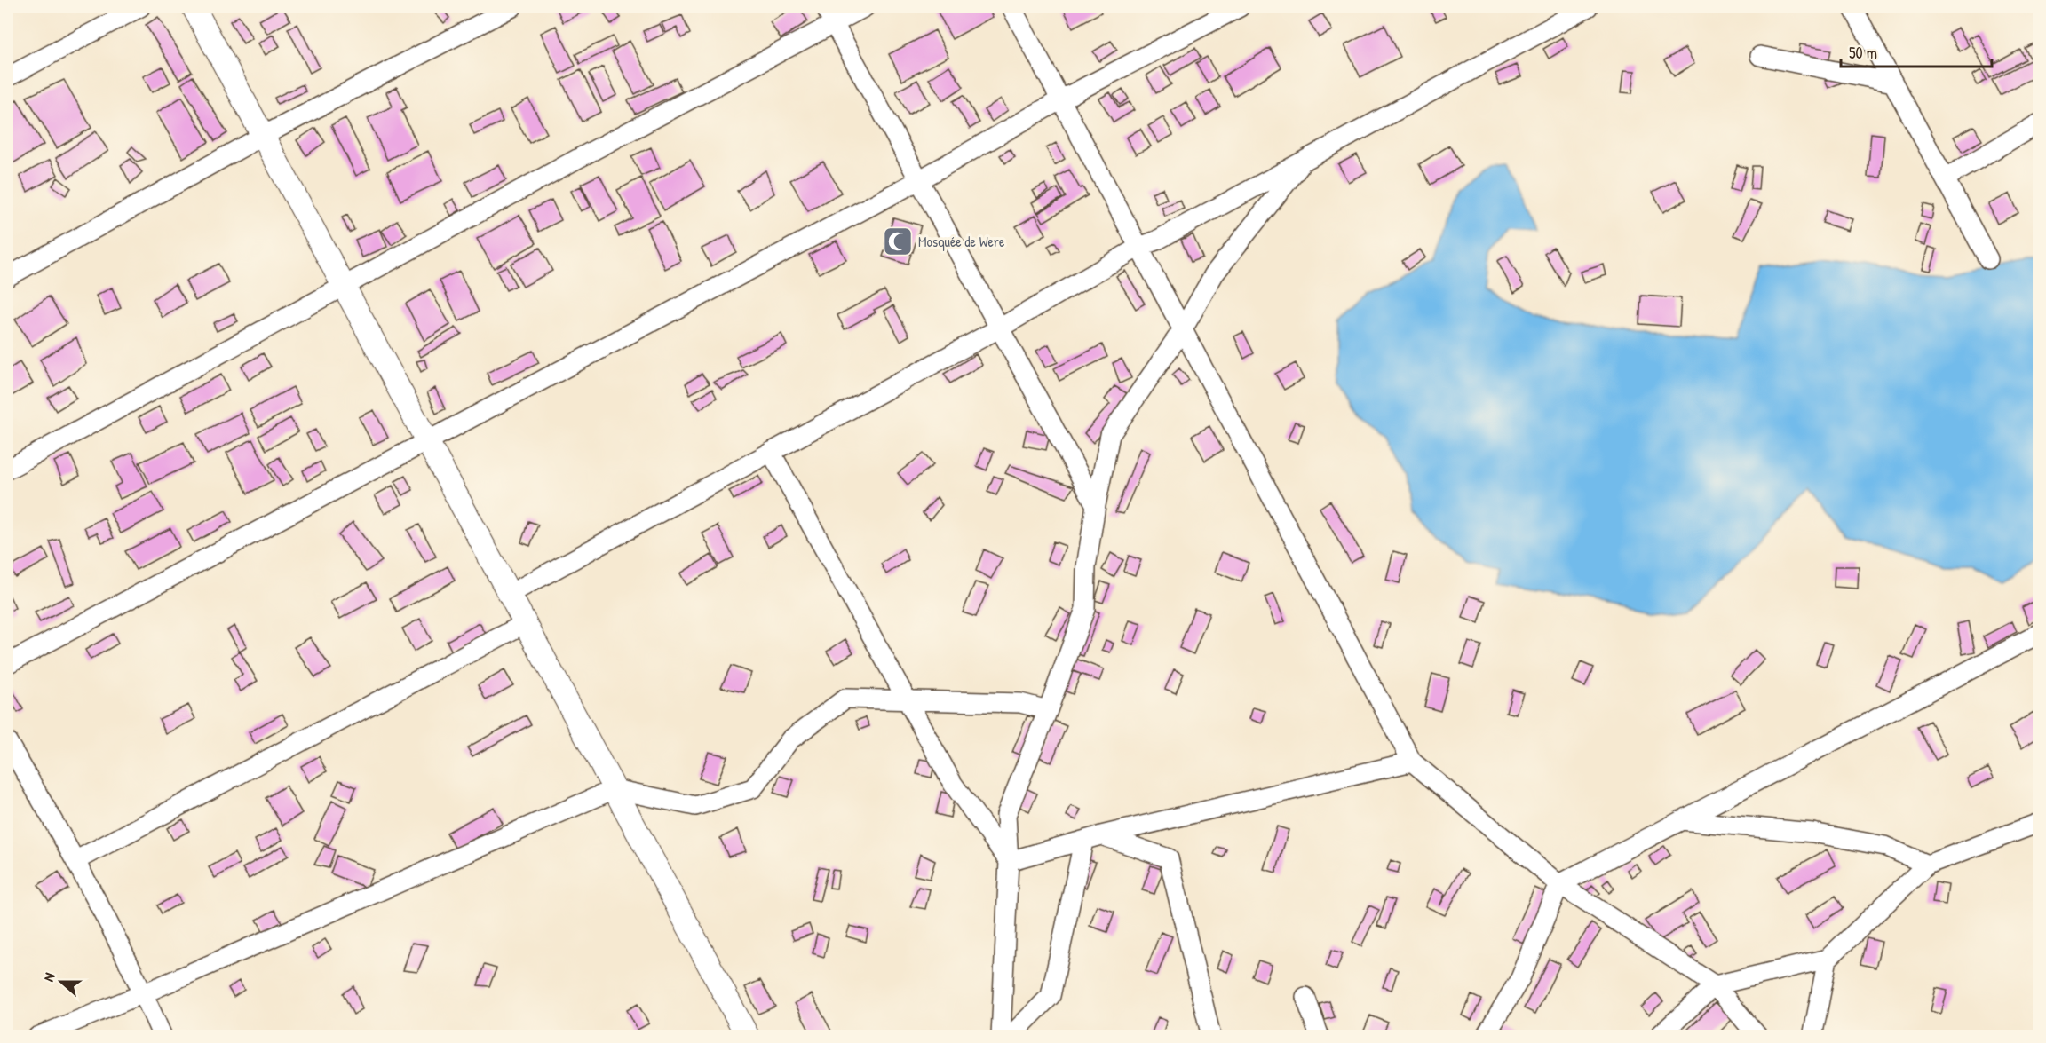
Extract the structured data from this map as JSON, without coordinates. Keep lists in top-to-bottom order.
{
  "places": {
    "mosque": ["Mosquée de Were"]
  },
  "scale_bar": "50 m",
  "north": "left"
}
